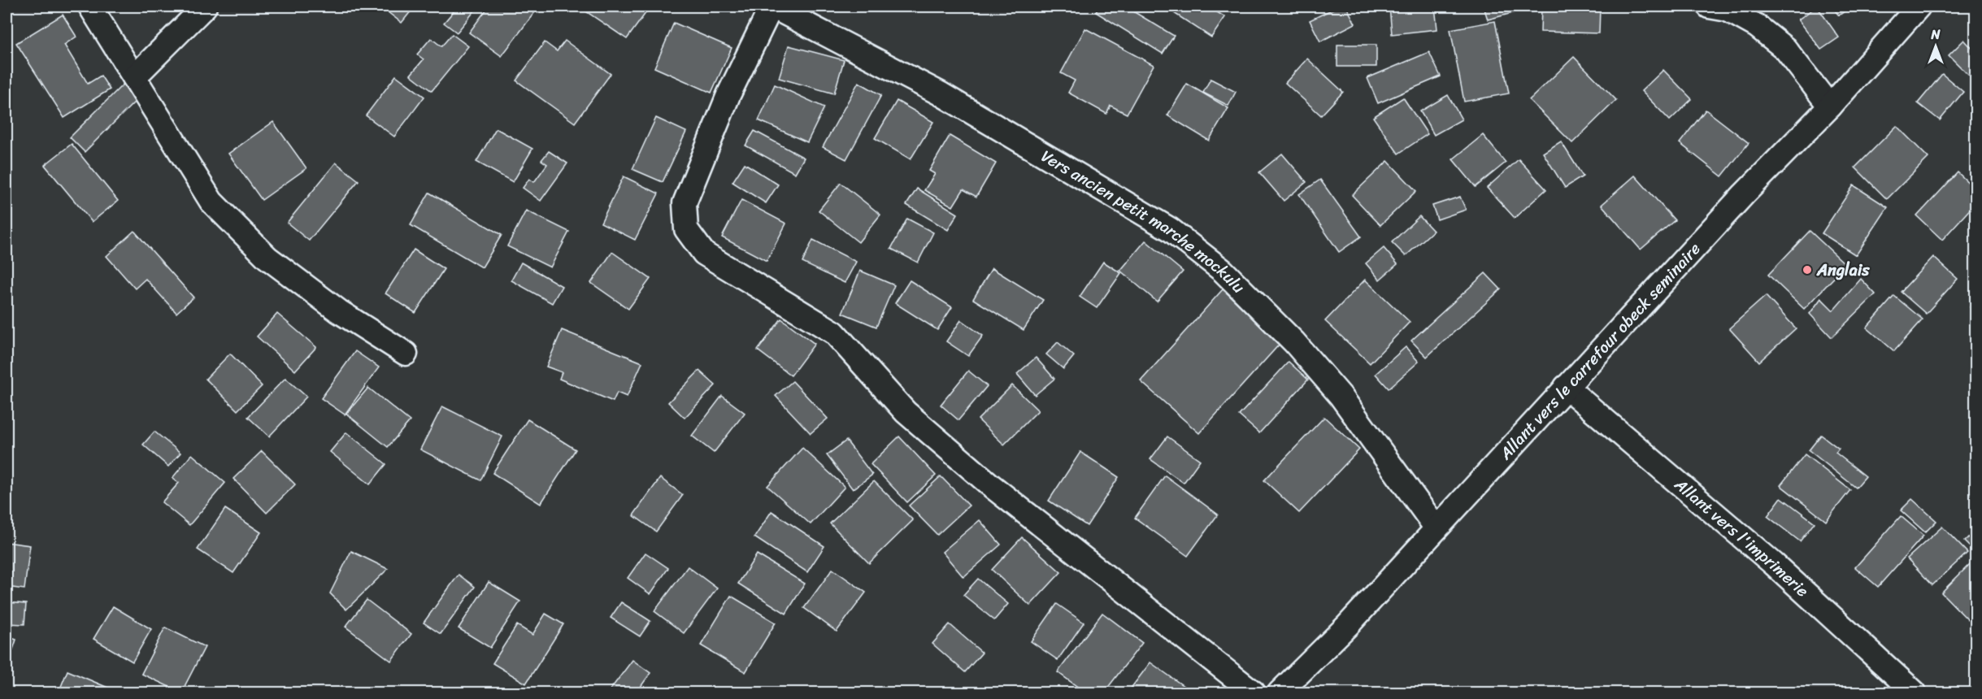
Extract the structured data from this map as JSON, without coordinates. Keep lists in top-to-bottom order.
{
  "streets": {
    "street": ["Vers ancien petit marche mockulu", "Allant vers le carrefour obeck seminaire", "Allant vers l'imprimerie"]
  },
  "crossings": [
    ["Vers ancien petit marche mockulu", "Allant vers le carrefour obeck seminaire"],
    ["Allant vers le carrefour obeck seminaire", "Allant vers l'imprimerie"]
  ],
  "places": ["Anglais"],
  "north": "top"
}
